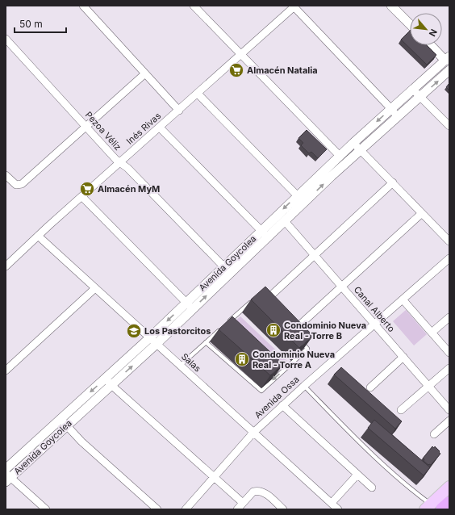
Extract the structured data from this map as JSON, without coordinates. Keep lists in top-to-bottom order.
{
  "streets": {
    "street": [
      "Inés Rivas",
      "Pezoa Véliz",
      "Avenida Goycolea",
      "Canal Alberto",
      "Salas",
      "Avenida Ossa"
    ]
  },
  "crossings": [
    ["Inés Rivas", "Pezoa Véliz"],
    ["Inés Rivas", "Salas"],
    ["Pezoa Véliz", "Avenida Goycolea"],
    ["Avenida Goycolea", "Canal Alberto"],
    ["Avenida Goycolea", "Salas"],
    ["Canal Alberto", "Avenida Ossa"],
    ["Salas", "Avenida Ossa"]
  ],
  "places": {
    "supermarket": ["Almacén Natalia", "Almacén MyM"],
    "building": ["Condominio Nueva Real - Torre B", "Condominio Nueva Real - Torre A"],
    "school or university": ["Los Pastorcitos"]
  },
  "scale_bar": "50 m",
  "north": "bottom right"
}
